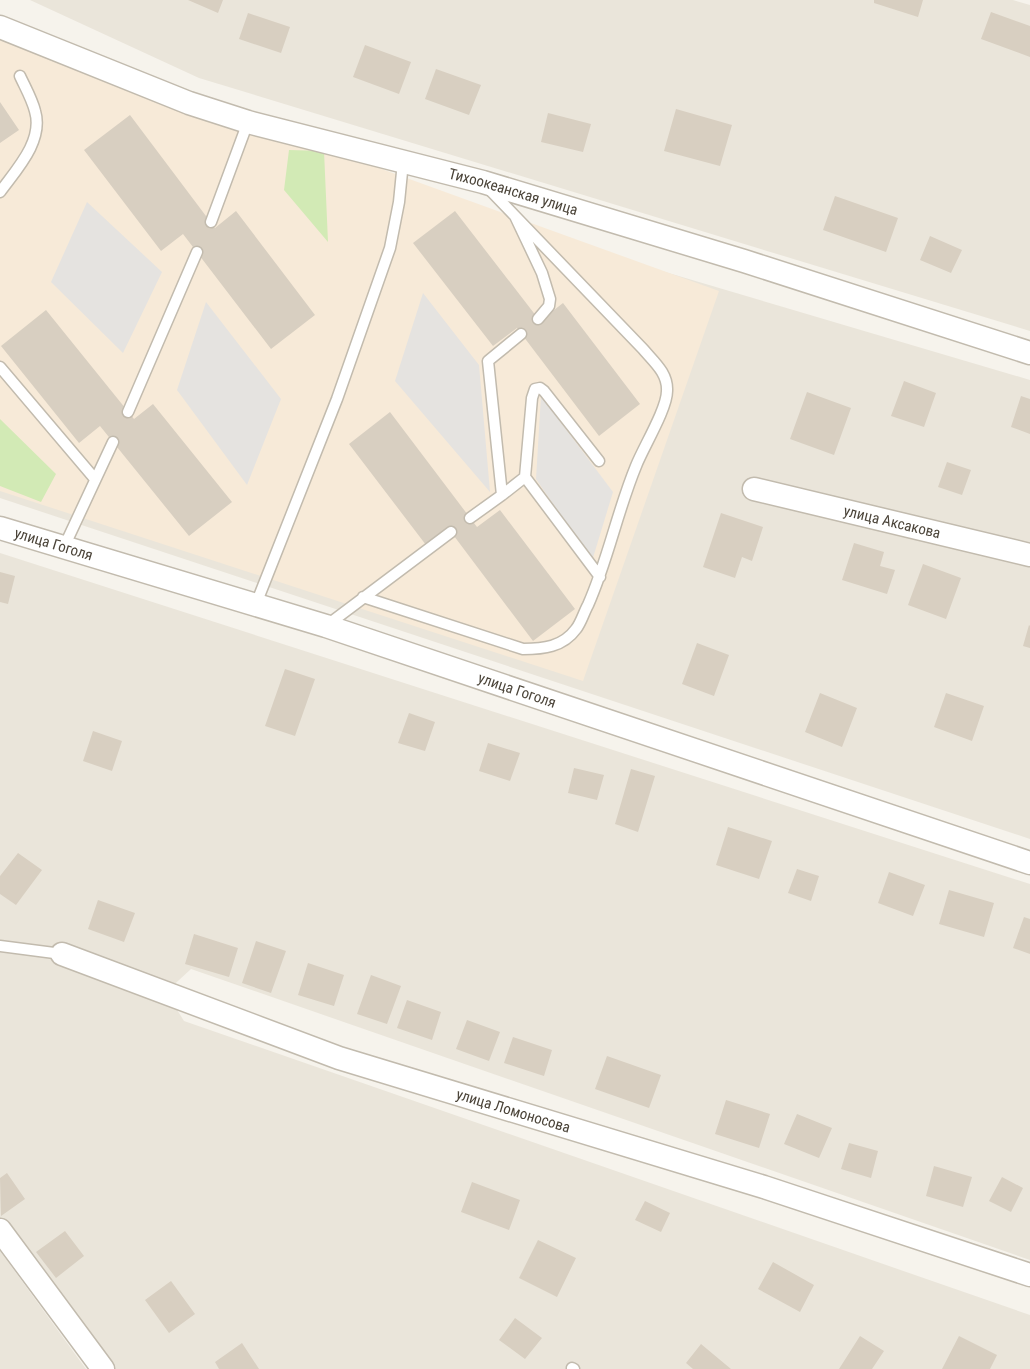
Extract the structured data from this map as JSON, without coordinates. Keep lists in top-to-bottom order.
{
  "streets": {
    "street": [
      "Тихоокеанская улица",
      "улица Аксакова",
      "улица Гоголя",
      "улица Ломоносова"
    ]
  }
}
